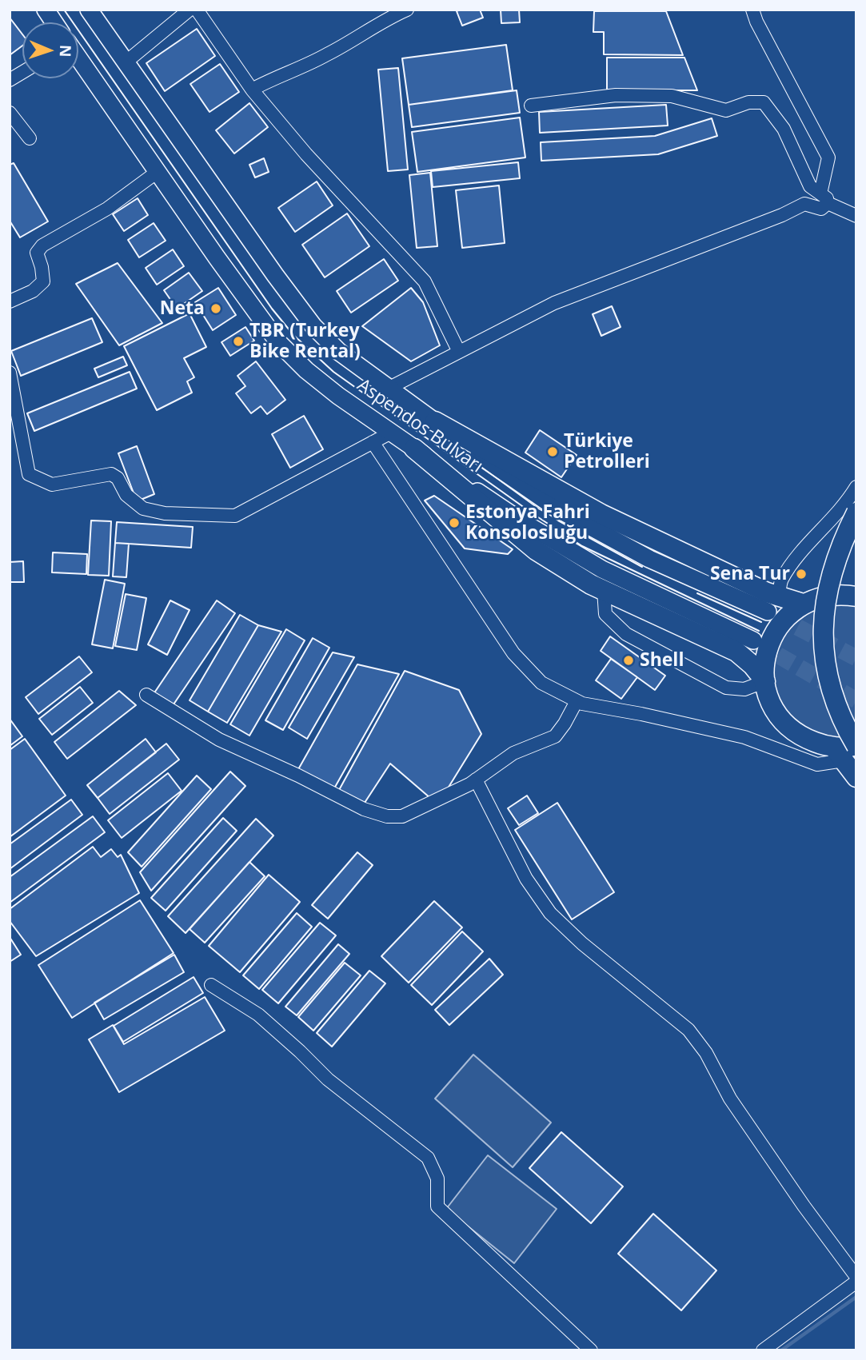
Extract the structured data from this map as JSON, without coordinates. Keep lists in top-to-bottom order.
{
  "streets": {
    "main road": ["Aspendos Bulvarı"]
  },
  "places": [
    "Neta",
    "TBR (Turkey Bike Rental)",
    "Türkiye Petrolleri",
    "Estonya Fahri Konsolosluğu",
    "Sena Tur",
    "Shell"
  ],
  "north": "right"
}
